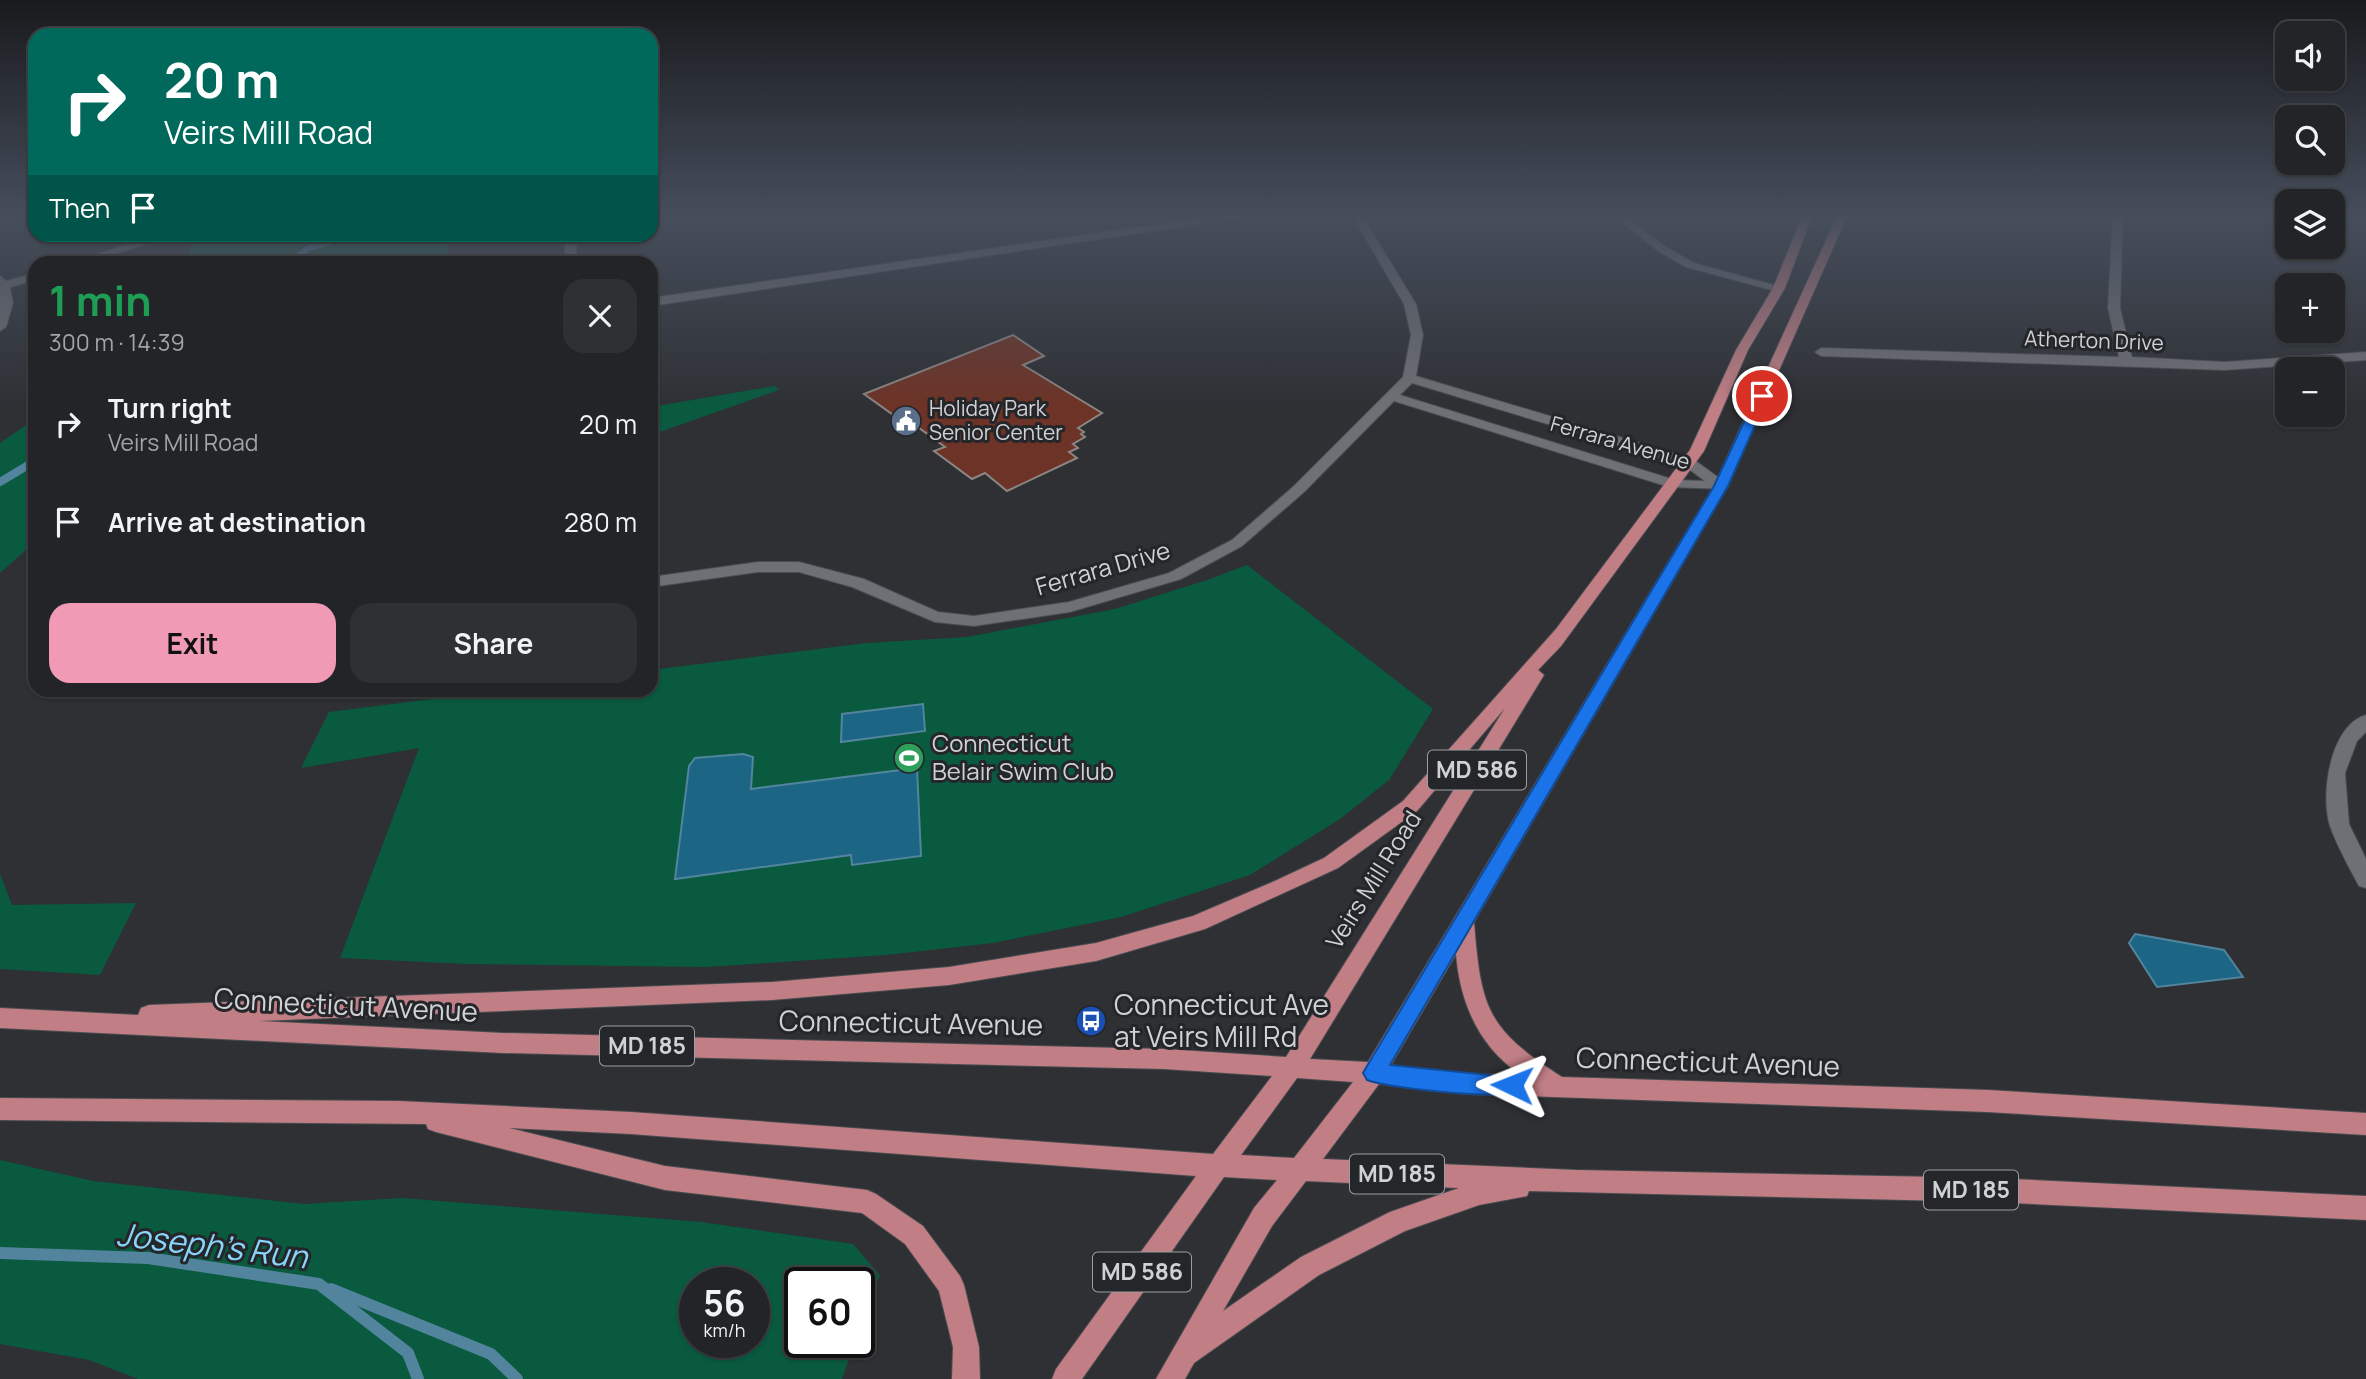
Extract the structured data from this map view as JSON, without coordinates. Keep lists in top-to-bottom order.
{
  "streets": {
    "main road": [
      "MD 586",
      "Veirs Mill Road",
      "Connecticut Avenue",
      "MD 185"
    ],
    "street": ["Atherton Drive", "Ferrara Avenue", "Ferrara Drive"]
  },
  "crossings": [
    ["Ferrara Avenue", "Ferrara Drive"],
    ["Ferrara Avenue", "MD 586"],
    ["Ferrara Avenue", "Veirs Mill Road"],
    ["MD 586", "Connecticut Avenue"],
    ["MD 586", "MD 185"],
    ["Veirs Mill Road", "Connecticut Avenue"],
    ["Veirs Mill Road", "MD 185"]
  ],
  "water": ["Joseph's Run"],
  "places": {
    "public building": ["Holiday Park Senior Center"],
    "sports": ["Connecticut Belair Swim Club"],
    "bus stop": ["Connecticut Ave at Veirs Mill Rd"]
  },
  "page": {
    "map_buttons": ["+", "−"],
    "turn": ["20 m", "Veirs Mill Road"],
    "then": "Then",
    "heading": ["1 min", "300 m · 14:39"],
    "list": [
      {
        "name": "Turn right",
        "note": "Veirs Mill Road",
        "value": "20 m"
      },
      {
        "name": "Arrive at destination",
        "value": "280 m"
      }
    ],
    "buttons": ["Exit", "Share"],
    "speed": "56 km/h",
    "limit": "60"
  }
}
